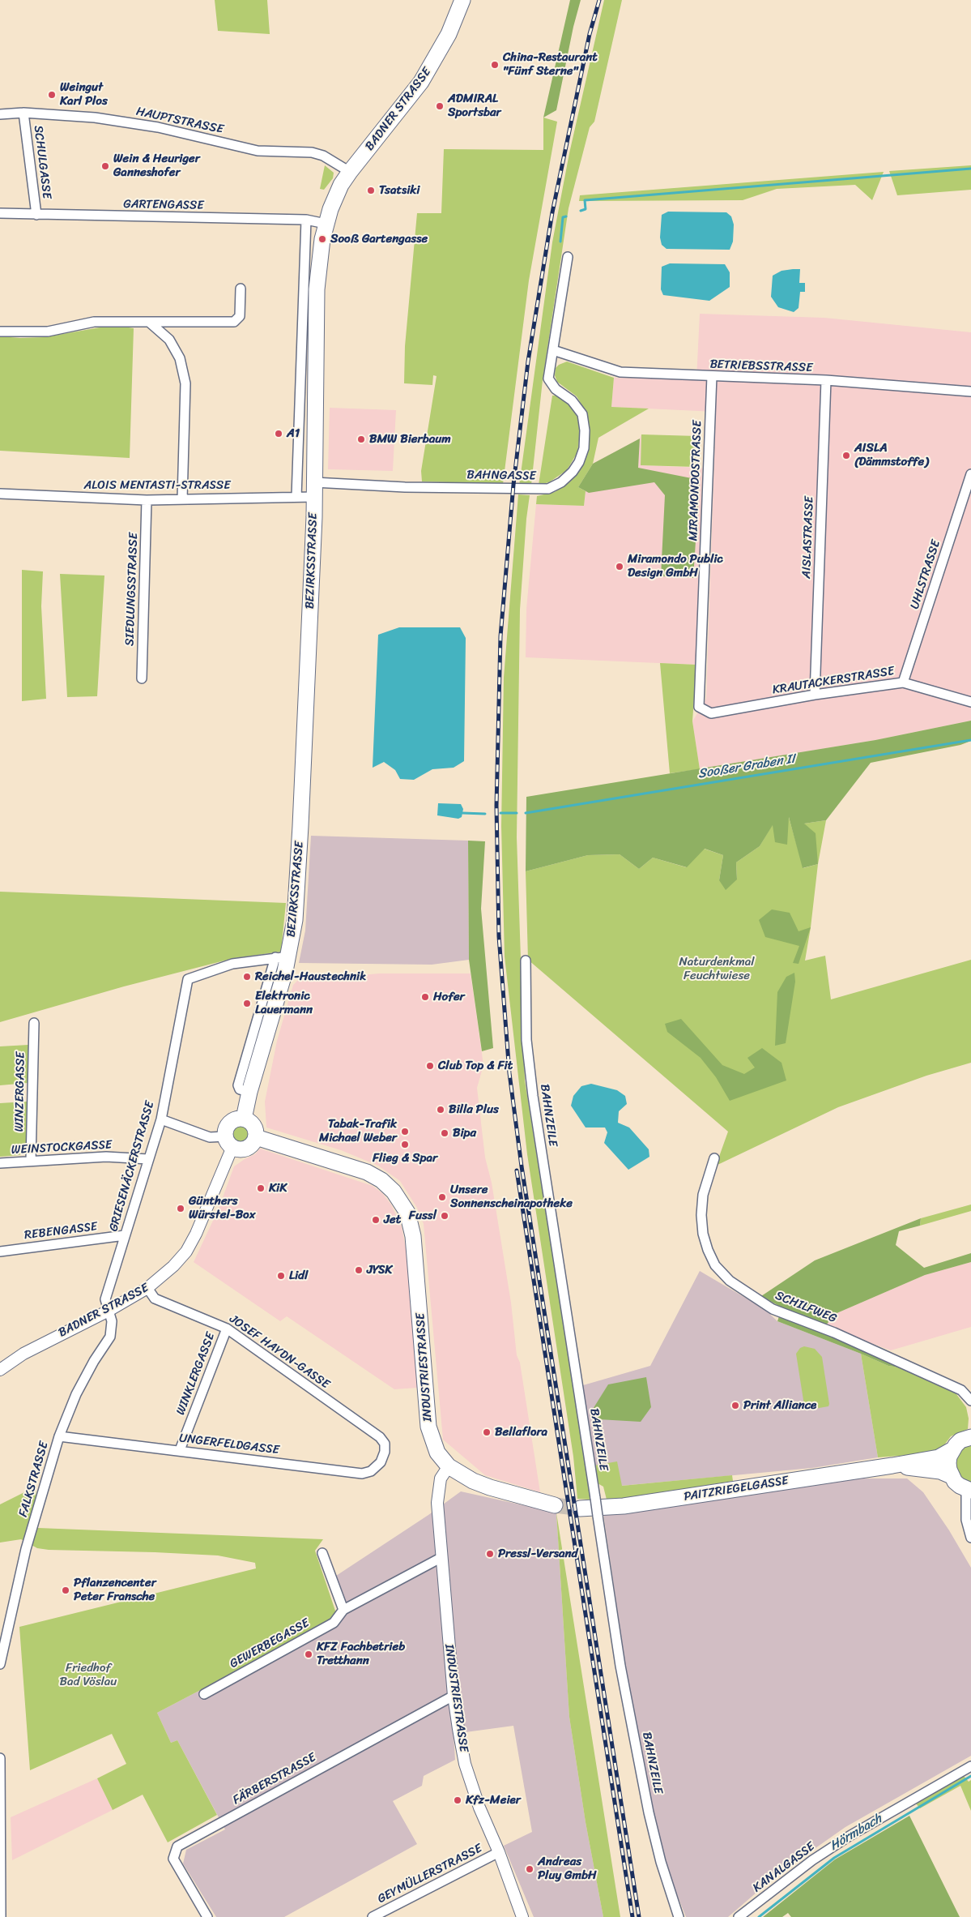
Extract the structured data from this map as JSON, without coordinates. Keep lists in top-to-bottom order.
{
  "streets": {
    "main road": [
      "BADNER STRASSE",
      "BEZIRKSSTRASSE",
      "INDUSTRIESTRASSE",
      "PAITZRIEGELGASSE"
    ],
    "street": [
      "HAUPTSTRASSE",
      "SCHULGASSE",
      "GARTENGASSE",
      "BETRIEBSSTRASSE",
      "BAHNGASSE",
      "MIRAMONDOSTRASSE",
      "ALOIS MENTASTI-STRASSE",
      "AISLASTRASSE",
      "UHLSTRASSE",
      "SIEDLUNGSSTRASSE",
      "KRAUTACKERSTRASSE",
      "WINZERGASSE",
      "BAHNZEILE",
      "WEINSTOCKGASSE",
      "GRIESENÄCKERSTRASSE",
      "REBENGASSE",
      "SCHILFWEG",
      "JOSEF HAYDN-GASSE",
      "WINKLERGASSE",
      "UNGERFELDGASSE",
      "FALKSTRASSE",
      "GEWERBEGASSE",
      "FÄRBERSTRASSE",
      "KANALGASSE",
      "GEYMÜLLERSTRASSE"
    ]
  },
  "crossings": [
    ["BADNER STRASSE", "HAUPTSTRASSE"],
    ["BADNER STRASSE", "BEZIRKSSTRASSE"],
    ["BADNER STRASSE", "GRIESENÄCKERSTRASSE"],
    ["BADNER STRASSE", "JOSEF HAYDN-GASSE"],
    ["BADNER STRASSE", "INDUSTRIESTRASSE"],
    ["BADNER STRASSE", "FALKSTRASSE"],
    ["HAUPTSTRASSE", "SCHULGASSE"],
    ["HAUPTSTRASSE", "BEZIRKSSTRASSE"],
    ["SCHULGASSE", "GARTENGASSE"],
    ["GARTENGASSE", "BEZIRKSSTRASSE"],
    ["BETRIEBSSTRASSE", "BAHNGASSE"],
    ["BETRIEBSSTRASSE", "MIRAMONDOSTRASSE"],
    ["BETRIEBSSTRASSE", "AISLASTRASSE"],
    ["BAHNGASSE", "ALOIS MENTASTI-STRASSE"],
    ["BAHNGASSE", "BEZIRKSSTRASSE"],
    ["MIRAMONDOSTRASSE", "KRAUTACKERSTRASSE"],
    ["ALOIS MENTASTI-STRASSE", "BEZIRKSSTRASSE"],
    ["ALOIS MENTASTI-STRASSE", "SIEDLUNGSSTRASSE"],
    ["AISLASTRASSE", "KRAUTACKERSTRASSE"],
    ["BEZIRKSSTRASSE", "GRIESENÄCKERSTRASSE"],
    ["UHLSTRASSE", "KRAUTACKERSTRASSE"],
    ["WINZERGASSE", "WEINSTOCKGASSE"],
    ["WEINSTOCKGASSE", "GRIESENÄCKERSTRASSE"],
    ["GRIESENÄCKERSTRASSE", "REBENGASSE"],
    ["GRIESENÄCKERSTRASSE", "FALKSTRASSE"],
    ["JOSEF HAYDN-GASSE", "WINKLERGASSE"],
    ["JOSEF HAYDN-GASSE", "UNGERFELDGASSE"],
    ["INDUSTRIESTRASSE", "GEWERBEGASSE"],
    ["INDUSTRIESTRASSE", "FÄRBERSTRASSE"],
    ["INDUSTRIESTRASSE", "GEYMÜLLERSTRASSE"],
    ["WINKLERGASSE", "UNGERFELDGASSE"],
    ["UNGERFELDGASSE", "FALKSTRASSE"]
  ],
  "water": ["Sooßer Graben II", "Hörmbach"],
  "parks": ["Naturdenkmal Feuchtwiese", "Friedhof Bad Vöslau"],
  "places": [
    "China-Restaurant \"Fünf Sterne\"",
    "Weingut Karl Plos",
    "ADMIRAL Sportsbar",
    "Wein & Heuriger Ganneshofer",
    "Tsatsiki",
    "Sooß Gartengasse",
    "A1",
    "BMW Bierbaum",
    "AISLA (Dämmstoffe)",
    "Miramondo Public Design GmbH",
    "Reichel-Haustechnik",
    "Hofer",
    "Elektronic Lauermann",
    "Club Top & Fit",
    "Billa Plus",
    "Tabak-Trafik Michael Weber",
    "Bipa",
    "Flieg & Spar",
    "KiK",
    "Unsere Sonnenscheinapotheke",
    "Günthers Würstel-Box",
    "Fussl",
    "Jet",
    "JYSK",
    "Lidl",
    "Print Alliance",
    "Bellaflora",
    "Pressl-Versand",
    "Pflanzencenter Peter Fransche",
    "KFZ Fachbetrieb Tretthann",
    "Kfz-Meier",
    "Andreas Pluy GmbH"
  ]
}
